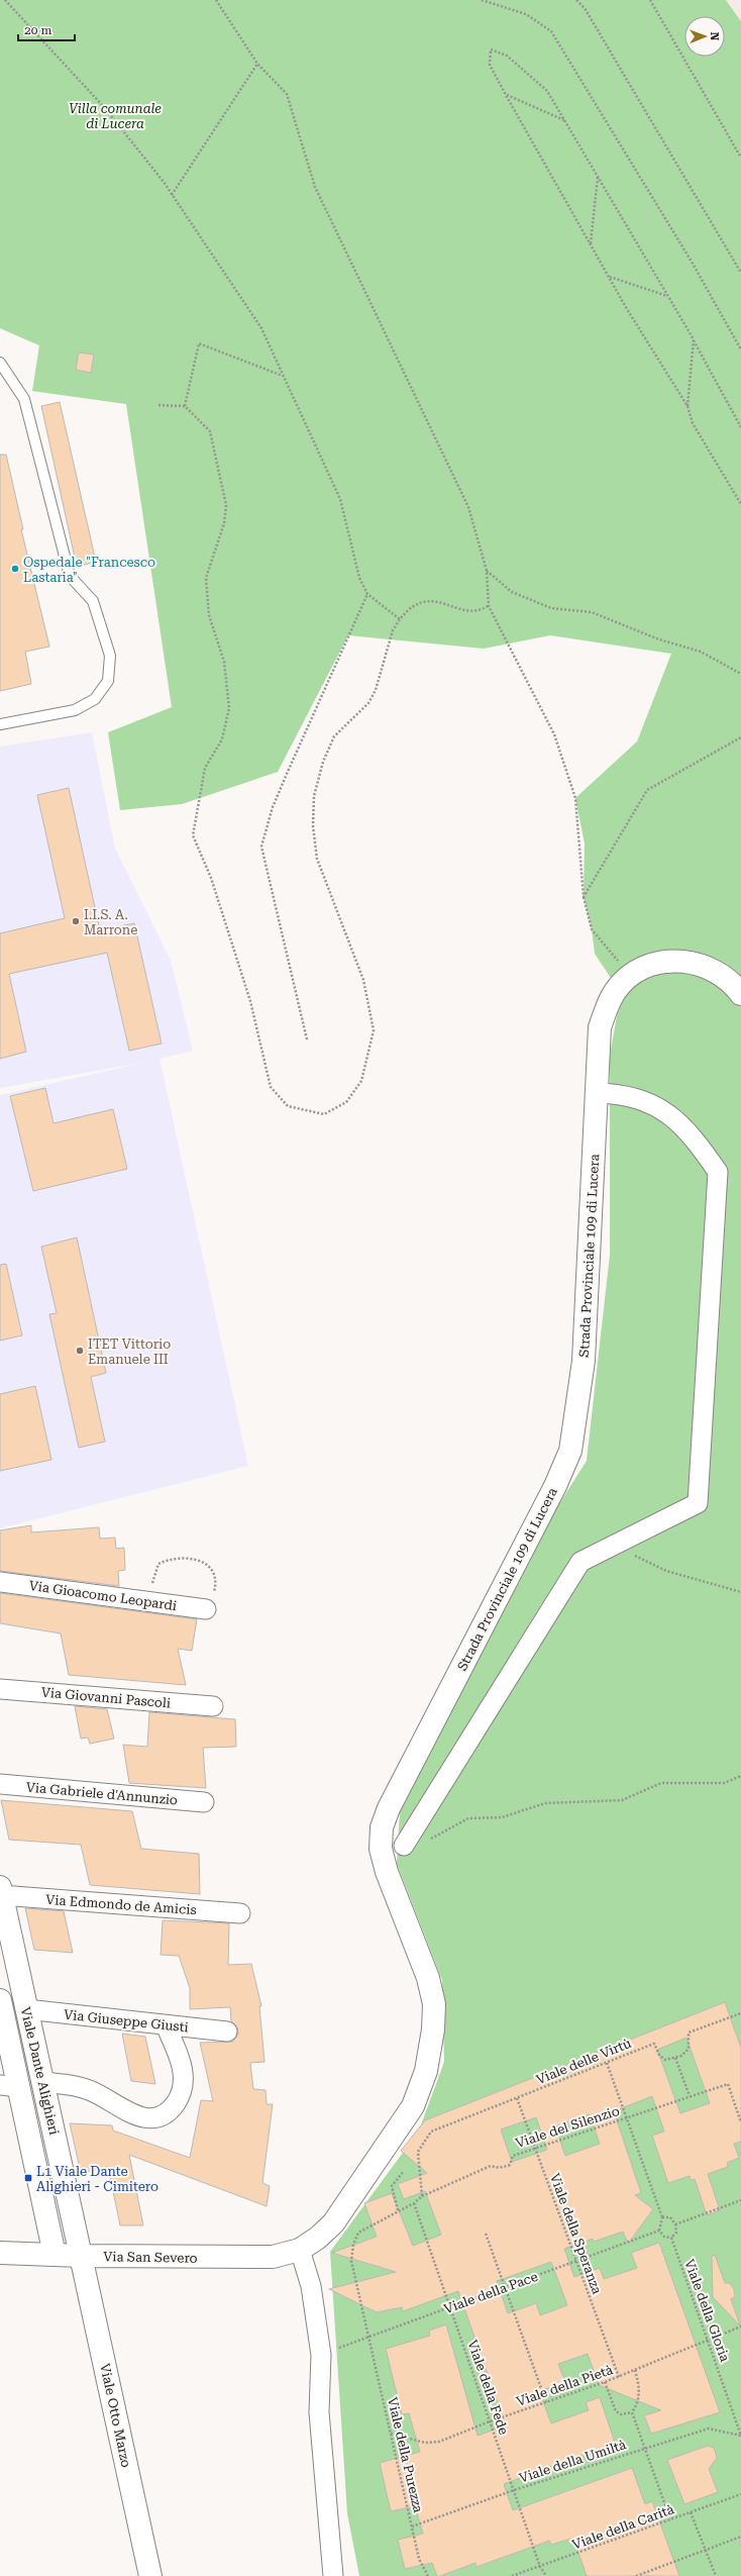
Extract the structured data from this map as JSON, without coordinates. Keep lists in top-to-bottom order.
{
  "streets": {
    "main road": [
      "Strada Provinciale 109 di Lucera",
      "Viale Dante Alighieri",
      "Via San Severo",
      "Viale Otto Marzo"
    ],
    "street": [
      "Via Gioacomo Leopardi",
      "Via Giovanni Pascoli",
      "Via Gabriele d'Annunzio",
      "Via Edmondo de Amicis",
      "Via Giuseppe Giusti"
    ],
    "path": [
      "Viale delle Virtù",
      "Viale del Silenzio",
      "Viale della Speranza",
      "Viale della Pace",
      "Viale della Gloria",
      "Viale della Pietà",
      "Viale della Fede",
      "Viale della Purezza",
      "Viale della Umiltà",
      "Viale della Carità"
    ]
  },
  "crossings": [
    ["Strada Provinciale 109 di Lucera", "Via San Severo"],
    ["Via Edmondo de Amicis", "Viale Dante Alighieri"],
    ["Via Giuseppe Giusti", "Viale Dante Alighieri"],
    ["Viale delle Virtù", "Viale del Silenzio"],
    ["Viale delle Virtù", "Viale della Speranza"],
    ["Viale delle Virtù", "Viale della Purezza"],
    ["Viale Dante Alighieri", "Via San Severo"],
    ["Viale Dante Alighieri", "Viale Otto Marzo"],
    ["Viale del Silenzio", "Viale della Speranza"],
    ["Viale del Silenzio", "Viale della Purezza"],
    ["Viale della Speranza", "Viale della Pace"],
    ["Viale della Speranza", "Viale della Pietà"],
    ["Via San Severo", "Viale Otto Marzo"],
    ["Viale della Pace", "Viale della Gloria"],
    ["Viale della Pace", "Viale della Fede"],
    ["Viale della Pace", "Viale della Purezza"],
    ["Viale della Gloria", "Viale della Pietà"],
    ["Viale della Gloria", "Viale della Umiltà"],
    ["Viale della Pietà", "Viale della Fede"],
    ["Viale della Pietà", "Viale della Purezza"],
    ["Viale della Fede", "Viale della Purezza"],
    ["Viale della Fede", "Viale della Umiltà"],
    ["Viale della Fede", "Viale della Carità"],
    ["Viale della Purezza", "Viale della Umiltà"]
  ],
  "parks": ["Villa comunale di Lucera"],
  "places": {
    "other": ["Ospedale \"Francesco Lastaria\"", "I.I.S. A. Marrone", "ITET Vittorio Emanuele III"],
    "transit": ["L1 Viale Dante Alighieri - Cimitero"]
  },
  "scale_bar": "20 m",
  "north": "right"
}
